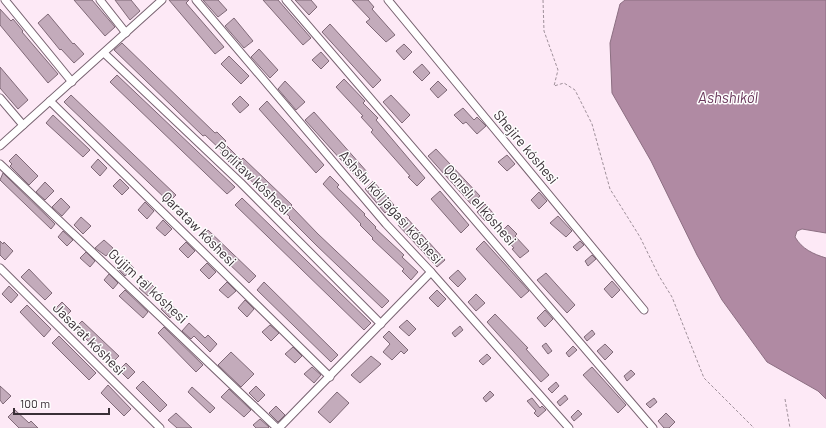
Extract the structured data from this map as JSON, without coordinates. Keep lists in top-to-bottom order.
{
  "streets": {
    "street": [
      "Shejire kóshesi",
      "Porlıtaw kóshesi",
      "Qonıslı el kóshesi",
      "Ashshı kól jaǵası kóshesi",
      "Qarataw kóshesi",
      "Gújim tal kóshesi",
      "Jasarat kóshesi"
    ]
  },
  "water": ["Ashshıkól"],
  "scale_bar": "100 m"
}
